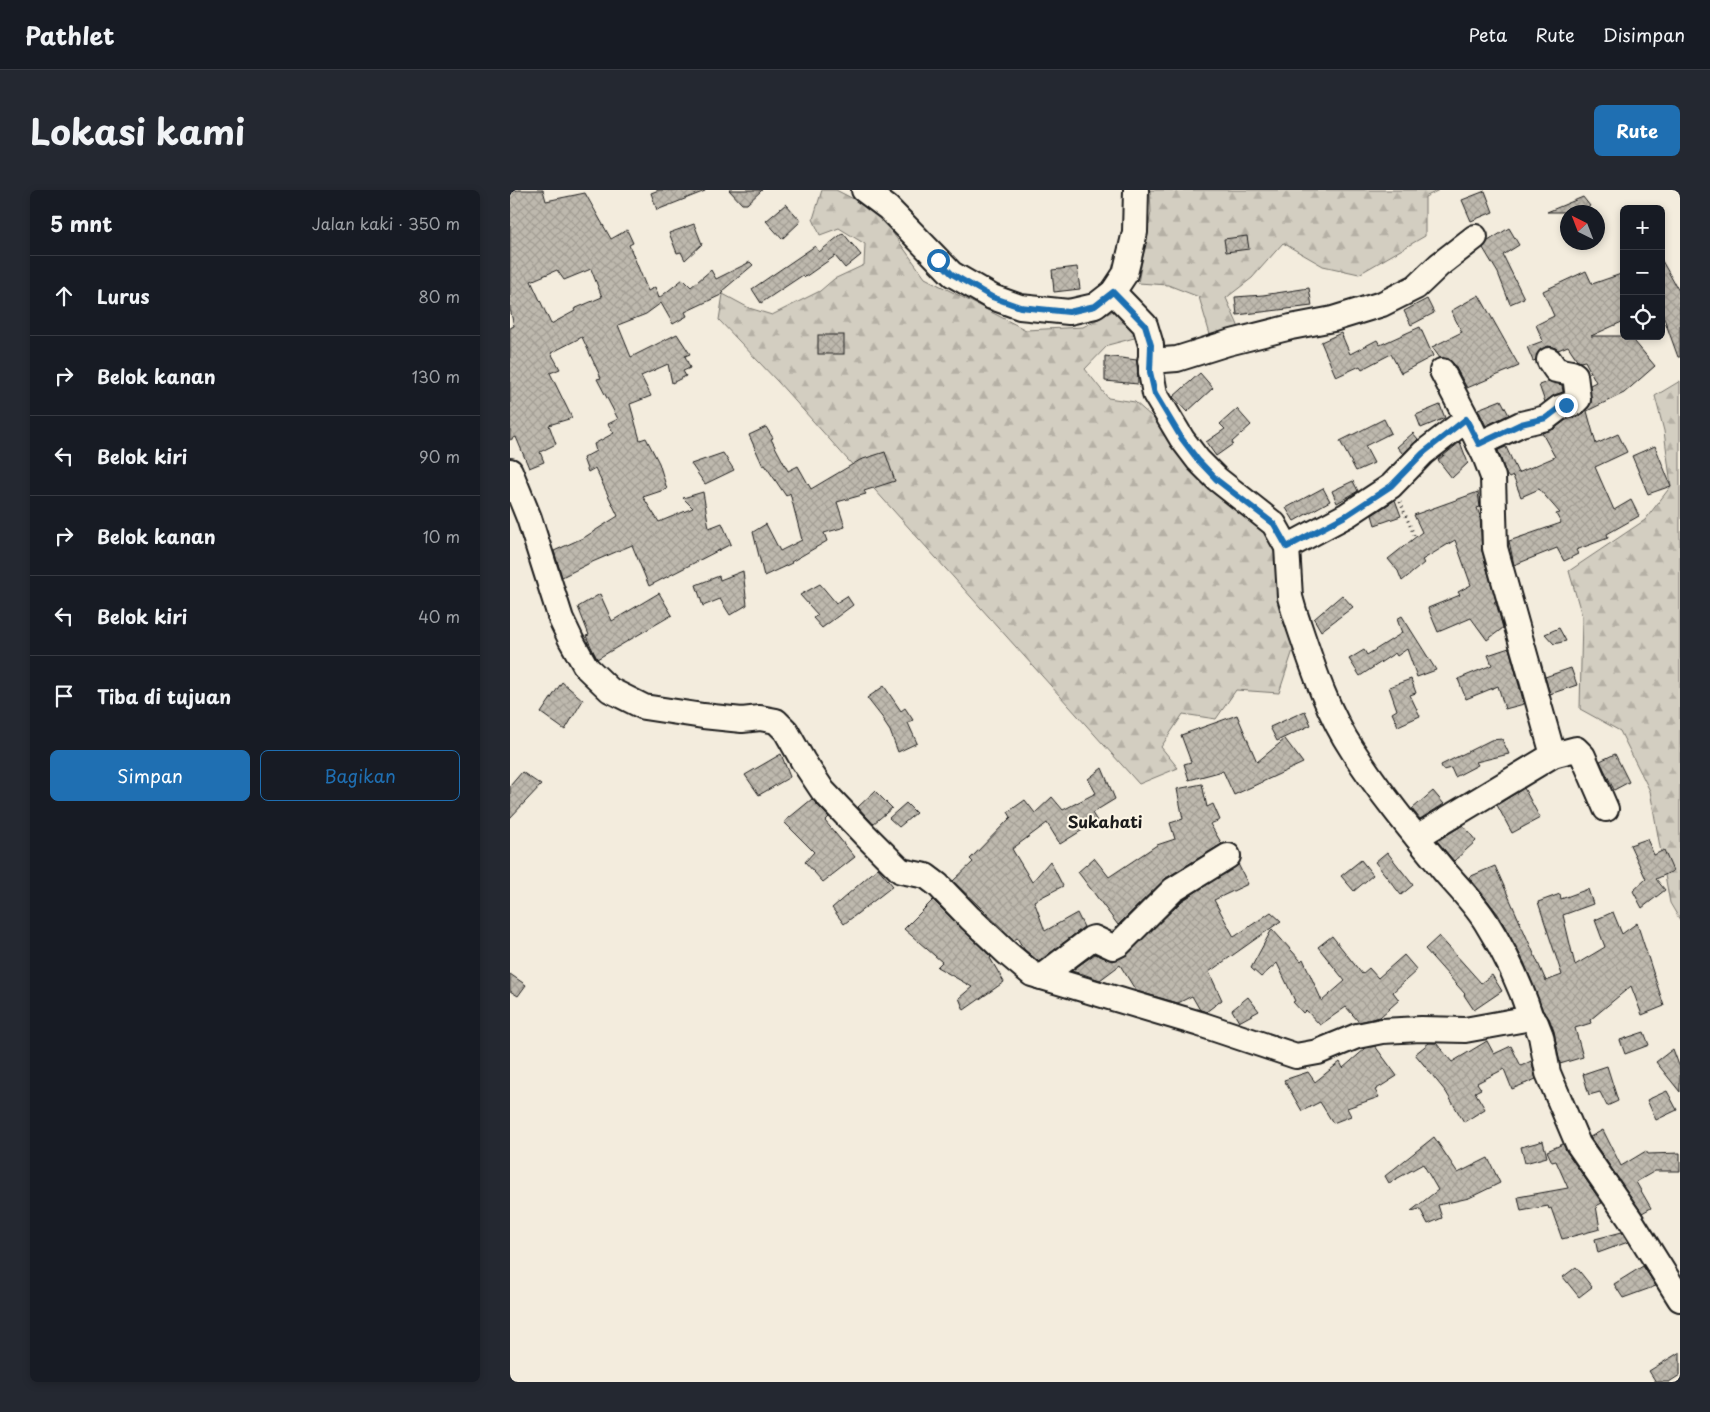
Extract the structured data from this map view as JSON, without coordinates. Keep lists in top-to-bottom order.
{
  "districts": ["Sukahati"],
  "north": "top left",
  "page": {
    "header": "Pathlet",
    "nav": ["Peta", "Rute", "Disimpan"],
    "title": "Lokasi kami",
    "buttons": [
      "Rute",
      ["Simpan", "Bagikan"]
    ],
    "heading": ["5 mnt", "Jalan kaki · 350 m"],
    "map_buttons": ["+", "−"],
    "list": [
      ["Lurus", "80 m"],
      ["Belok kanan", "130 m"],
      ["Belok kiri", "90 m"],
      ["Belok kanan", "10 m"],
      ["Belok kiri", "40 m"],
      "Tiba di tujuan"
    ]
  }
}
